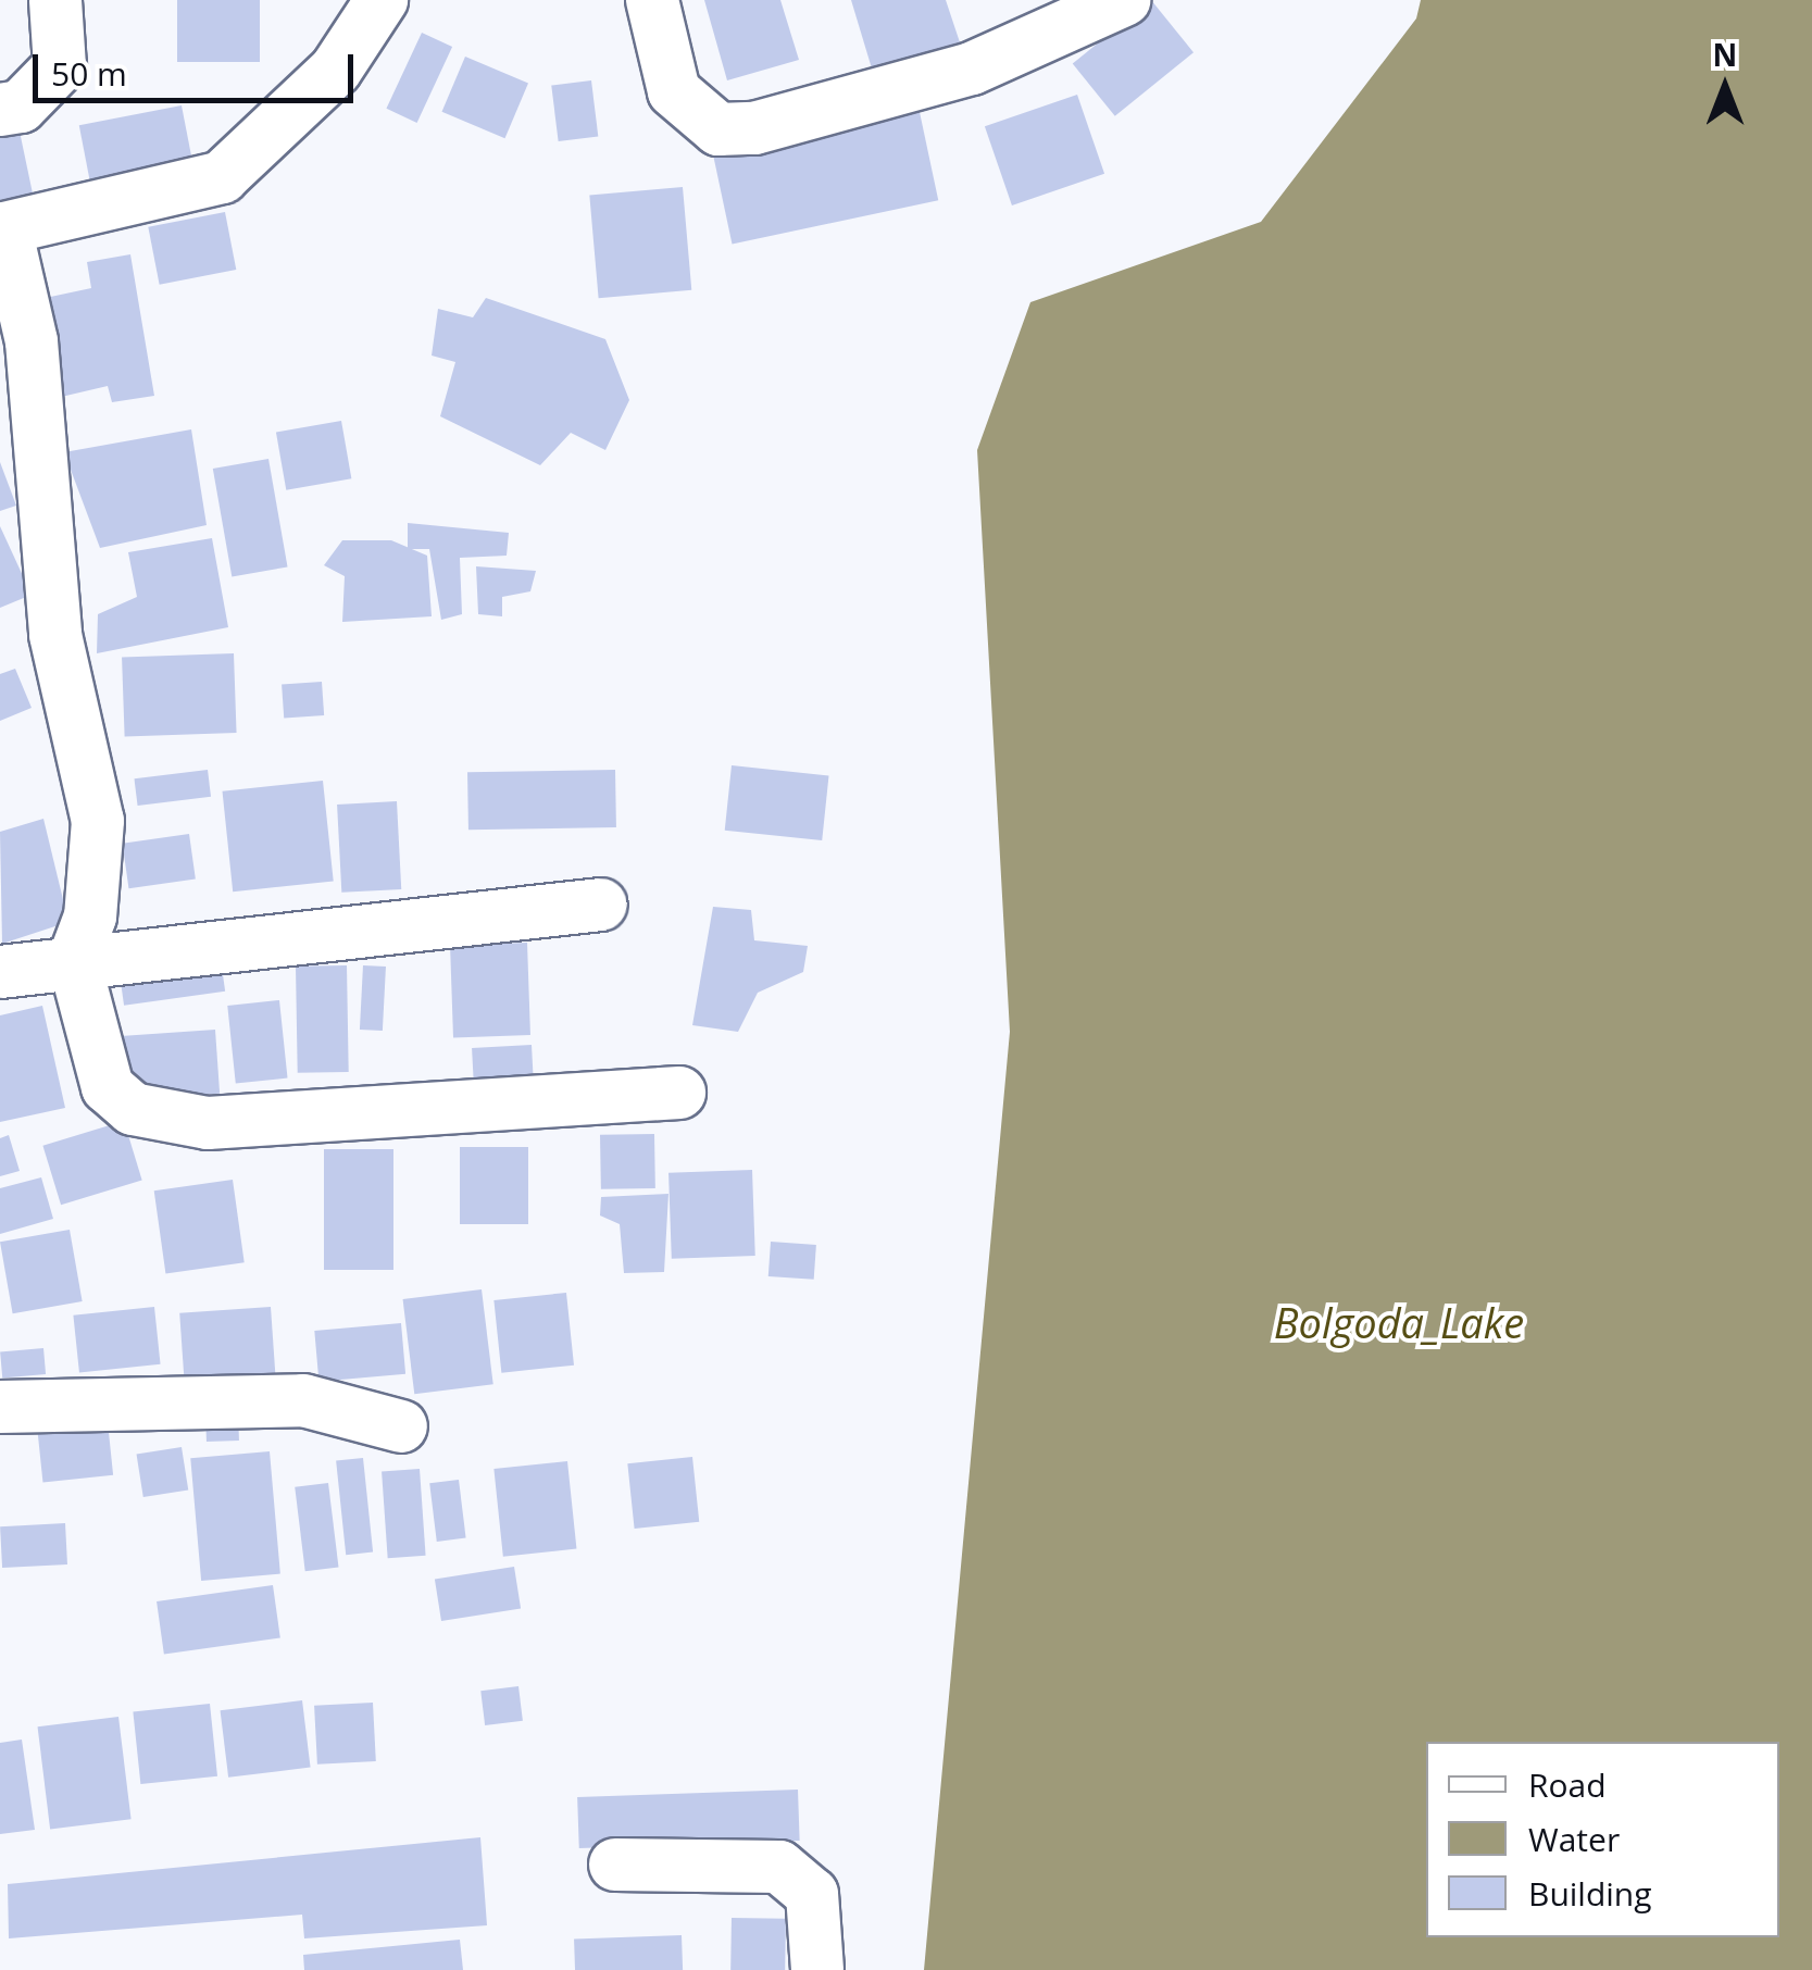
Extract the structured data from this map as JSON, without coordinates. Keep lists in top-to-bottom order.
{
  "water": ["Bolgoda_Lake"],
  "legend": ["Road", "Water", "Building"],
  "scale_bar": "50 m",
  "north": "top"
}
